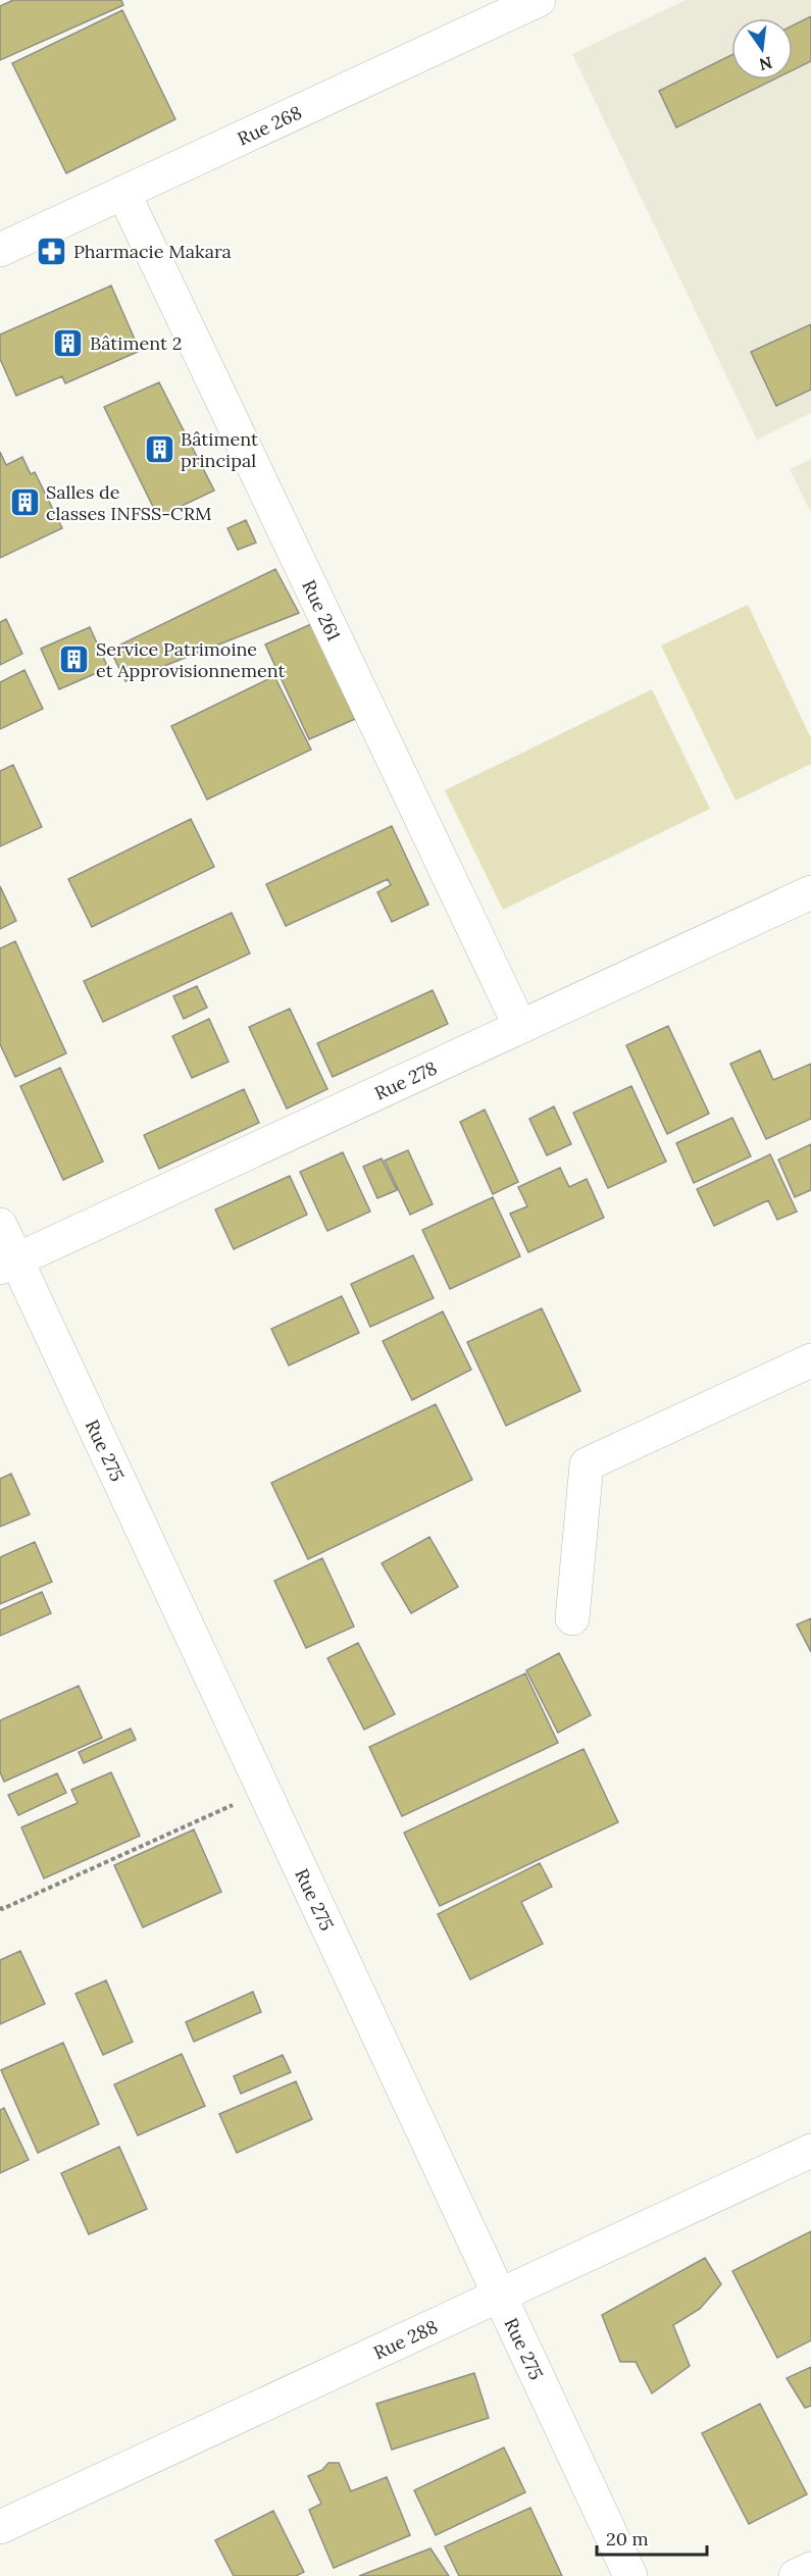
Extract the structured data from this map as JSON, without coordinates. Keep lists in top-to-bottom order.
{
  "streets": {
    "street": [
      "Rue 268",
      "Rue 261",
      "Rue 278",
      "Rue 275",
      "Rue 288"
    ]
  },
  "crossings": [
    ["Rue 268", "Rue 261"],
    ["Rue 261", "Rue 278"],
    ["Rue 278", "Rue 275"],
    ["Rue 275", "Rue 288"]
  ],
  "places": {
    "pharmacy": ["Pharmacie Makara"],
    "building": [
      "Bâtiment 2",
      "Bâtiment principal",
      "Salles de classes INFSS-CRM",
      "Service Patrimoine et Approvisionnement"
    ]
  },
  "scale_bar": "20 m",
  "north": "bottom"
}
